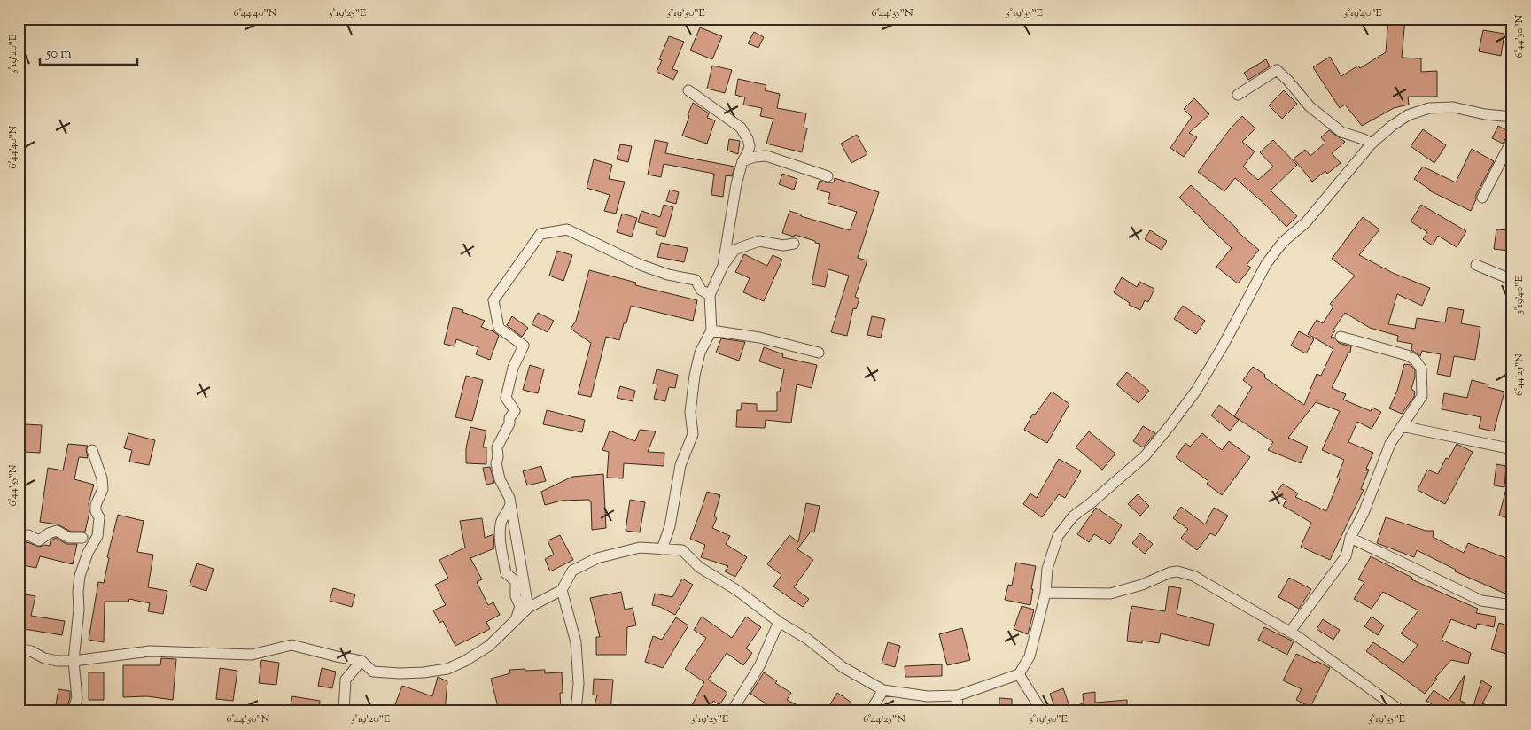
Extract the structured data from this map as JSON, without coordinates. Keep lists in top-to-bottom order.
{
  "scale_bar": "50 m",
  "coordinates": [
    "6°44'40\"N",
    "3°19'25\"E",
    "3°19'30\"E",
    "6°44'35\"N",
    "3°19'35\"E",
    "3°19'40\"E",
    "6°44'30\"N",
    "3°19'20\"E",
    "6°44'25\"N"
  ]
}
